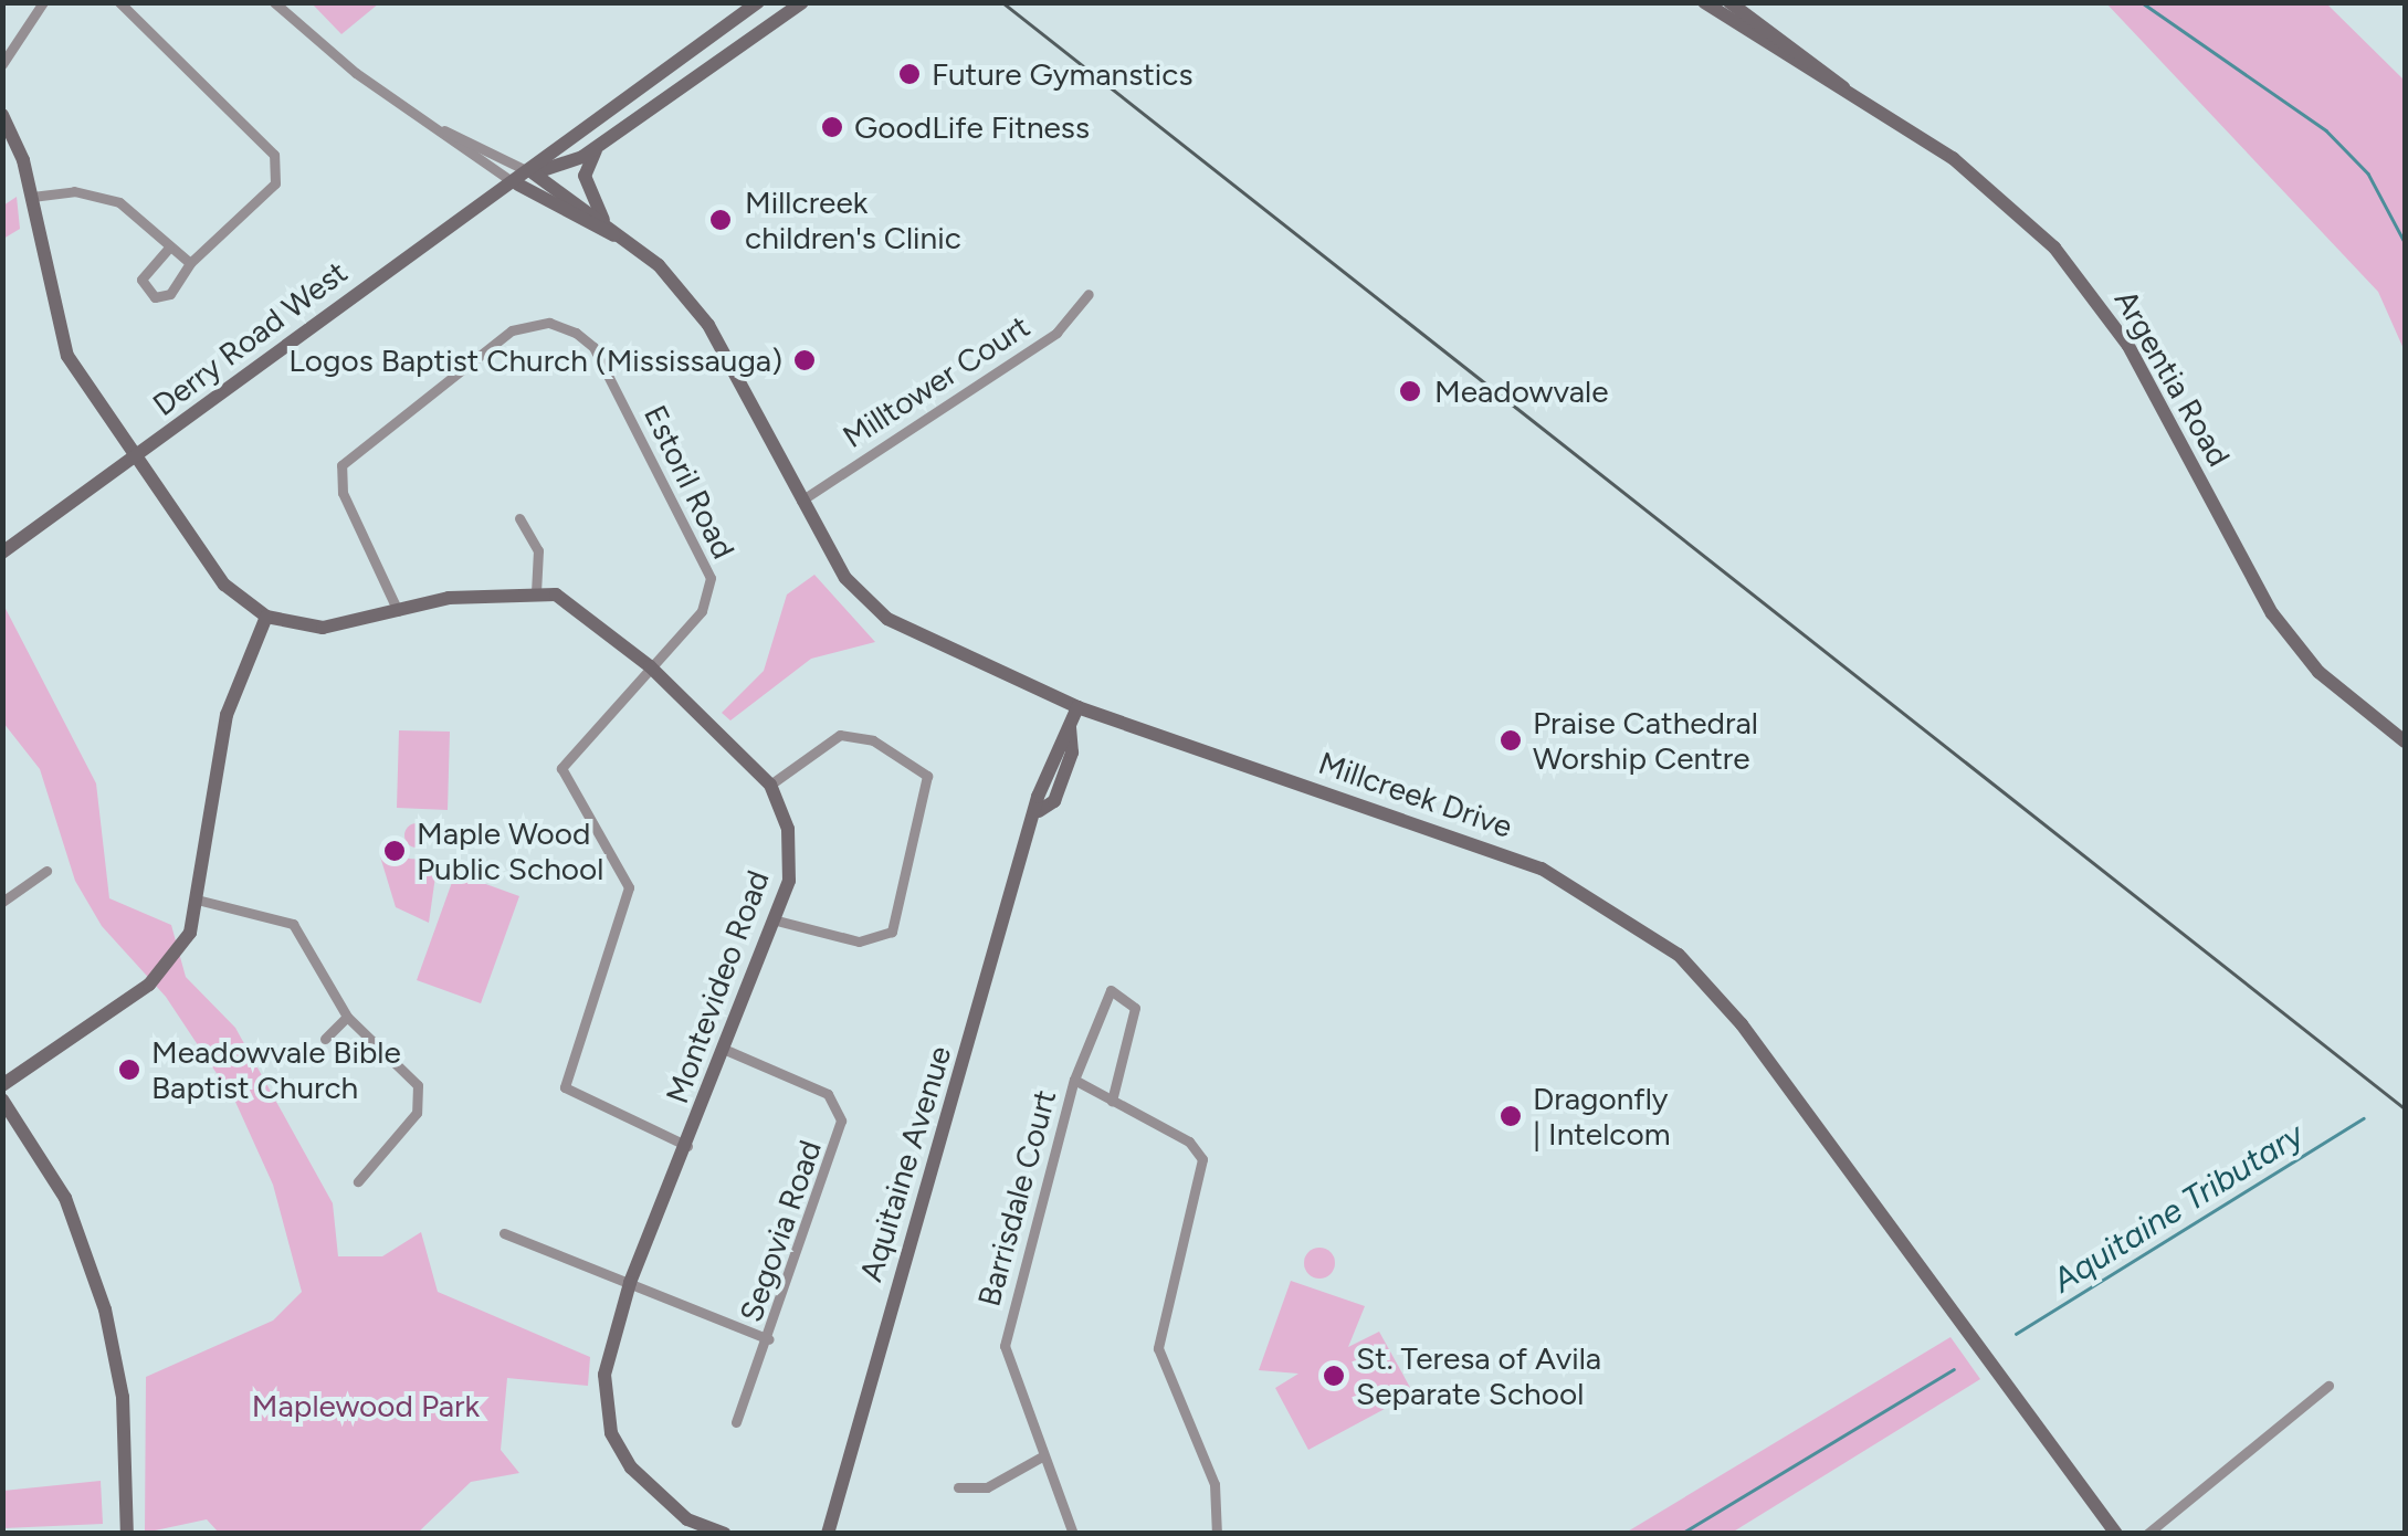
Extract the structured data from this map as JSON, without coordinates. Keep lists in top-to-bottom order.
{
  "streets": {
    "street": [
      "Derry Road West",
      "Argentia Road",
      "Milltower Court",
      "Estoril Road",
      "Millcreek Drive",
      "Montevideo Road",
      "Aquitaine Avenue",
      "Barrisdale Court",
      "Segovia Road"
    ]
  },
  "crossings": [
    ["Derry Road West", "Millcreek Drive"],
    ["Milltower Court", "Millcreek Drive"],
    ["Estoril Road", "Montevideo Road"],
    ["Millcreek Drive", "Aquitaine Avenue"],
    ["Montevideo Road", "Segovia Road"]
  ],
  "water": ["Aquitaine Tributary"],
  "parks": ["Maplewood Park"],
  "places": [
    "Future Gymanstics",
    "GoodLife Fitness",
    "Millcreek children's Clinic",
    "Logos Baptist Church (Mississauga)",
    "Meadowvale",
    "Praise Cathedral Worship Centre",
    "Maple Wood Public School",
    "Meadowvale Bible Baptist Church",
    "Dragonfly | Intelcom",
    "St. Teresa of Avila Separate School"
  ]
}
